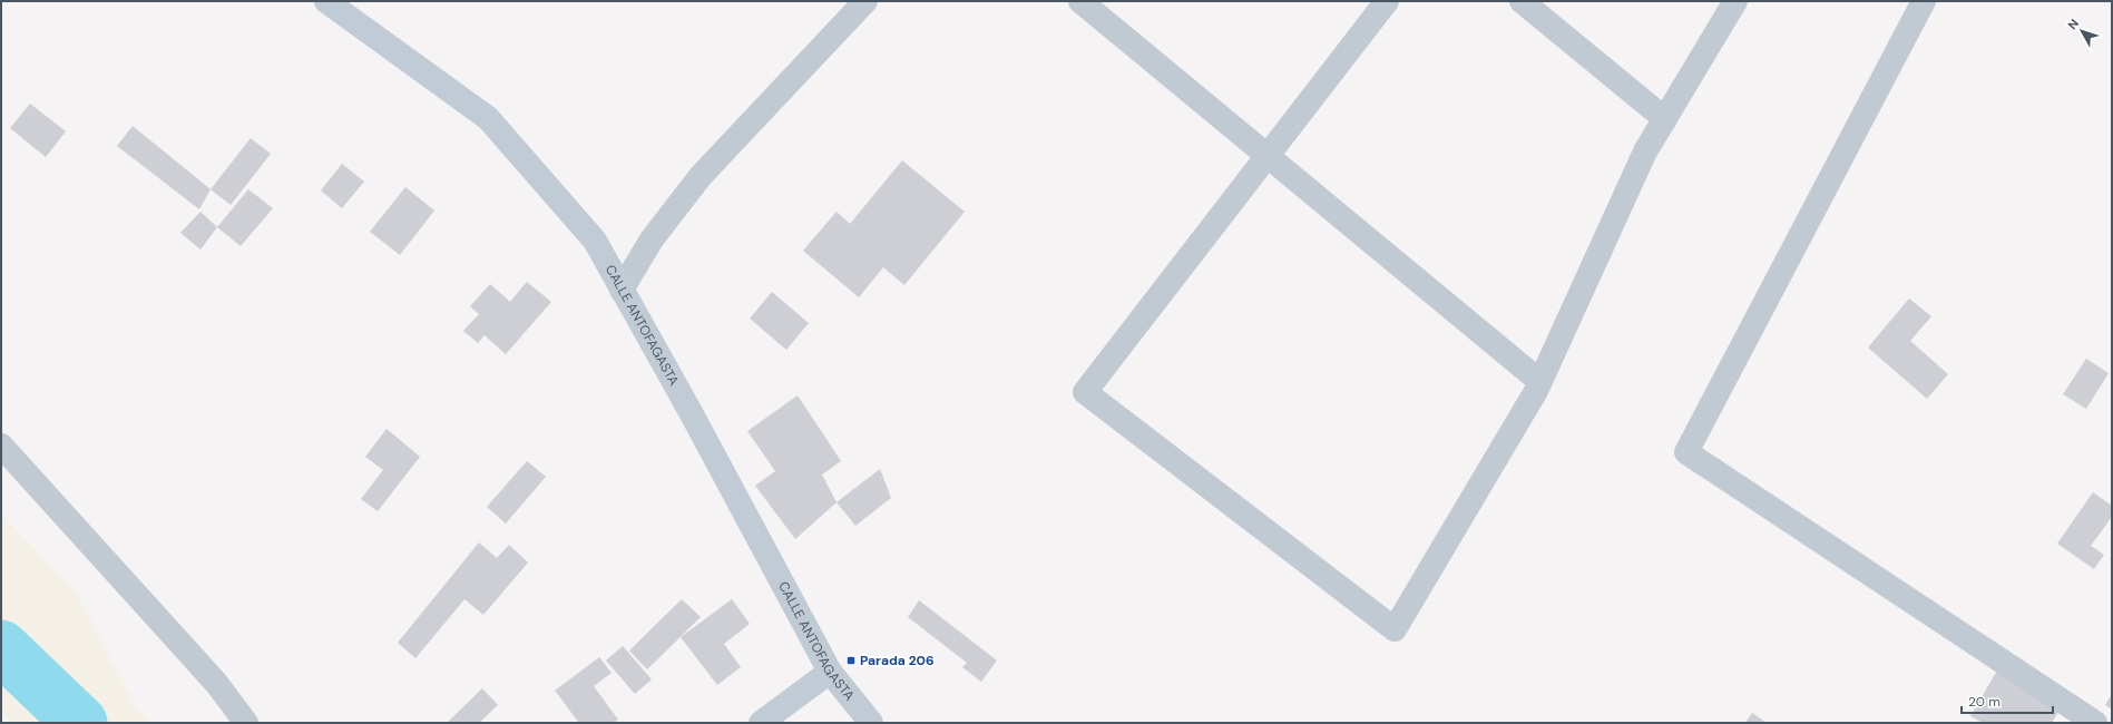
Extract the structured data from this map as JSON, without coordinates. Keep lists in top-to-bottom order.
{
  "streets": {
    "main road": ["CALLE ANTOFAGASTA"]
  },
  "places": {
    "transit": ["Parada 206"]
  },
  "scale_bar": "20 m",
  "north": "top left"
}
